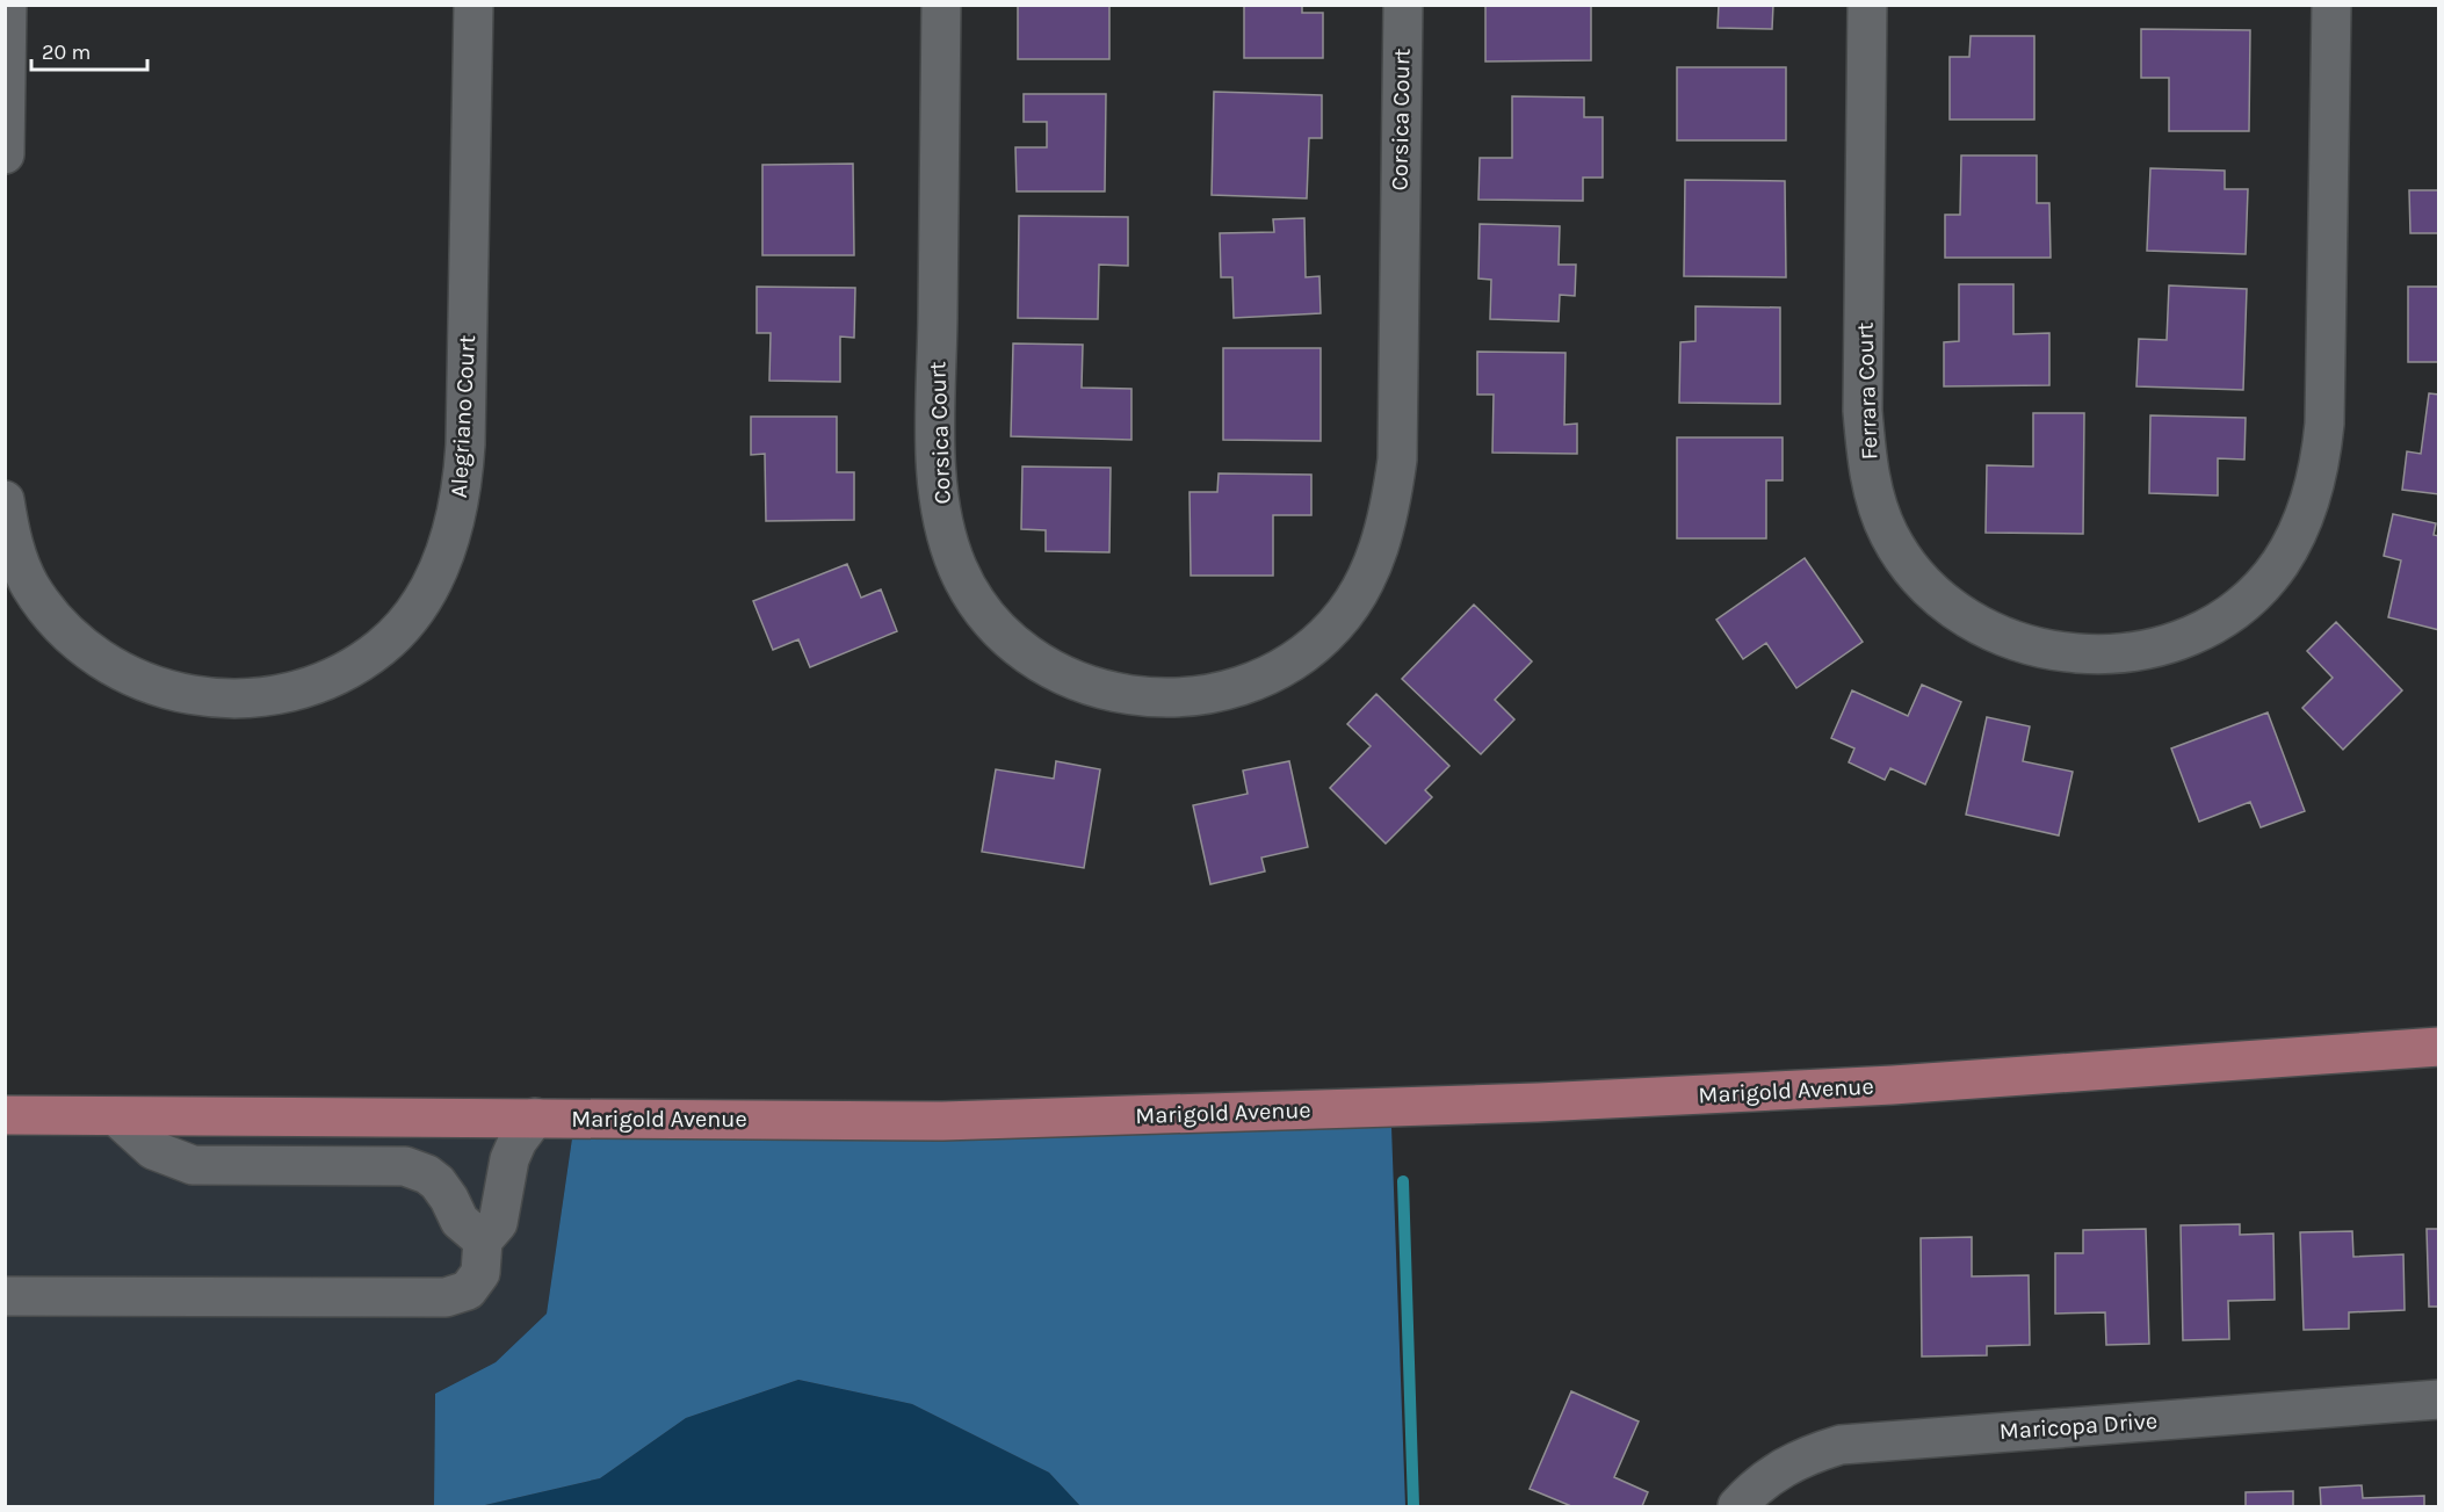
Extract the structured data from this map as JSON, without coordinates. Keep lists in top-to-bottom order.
{
  "streets": {
    "main road": ["Marigold Avenue"],
    "street": [
      "Corsica Court",
      "Ferrara Court",
      "Alegriano Court",
      "Maricopa Drive"
    ]
  },
  "scale_bar": "20 m"
}
